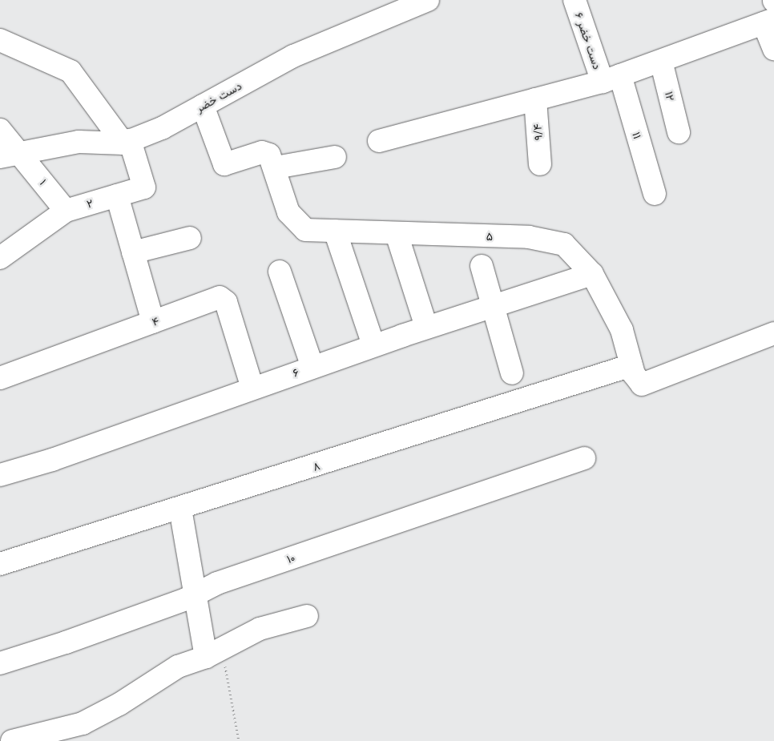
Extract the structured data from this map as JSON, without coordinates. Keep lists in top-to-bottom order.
{
  "streets": {
    "street": [
      "دست خضر ۶",
      "۱۲",
      "دست خضر",
      "۹/۴",
      "۱۱",
      "۱",
      "۲",
      "۵",
      "۴",
      "۶",
      "۸",
      "۱۰"
    ]
  },
  "crossings": [
    ["دست خضر ۶", "۱۱"],
    ["دست خضر", "۱"],
    ["دست خضر", "۲"],
    ["دست خضر", "۵"],
    ["۱", "۲"],
    ["۵", "۶"],
    ["۵", "۸"],
    ["۴", "۶"]
  ]
}
